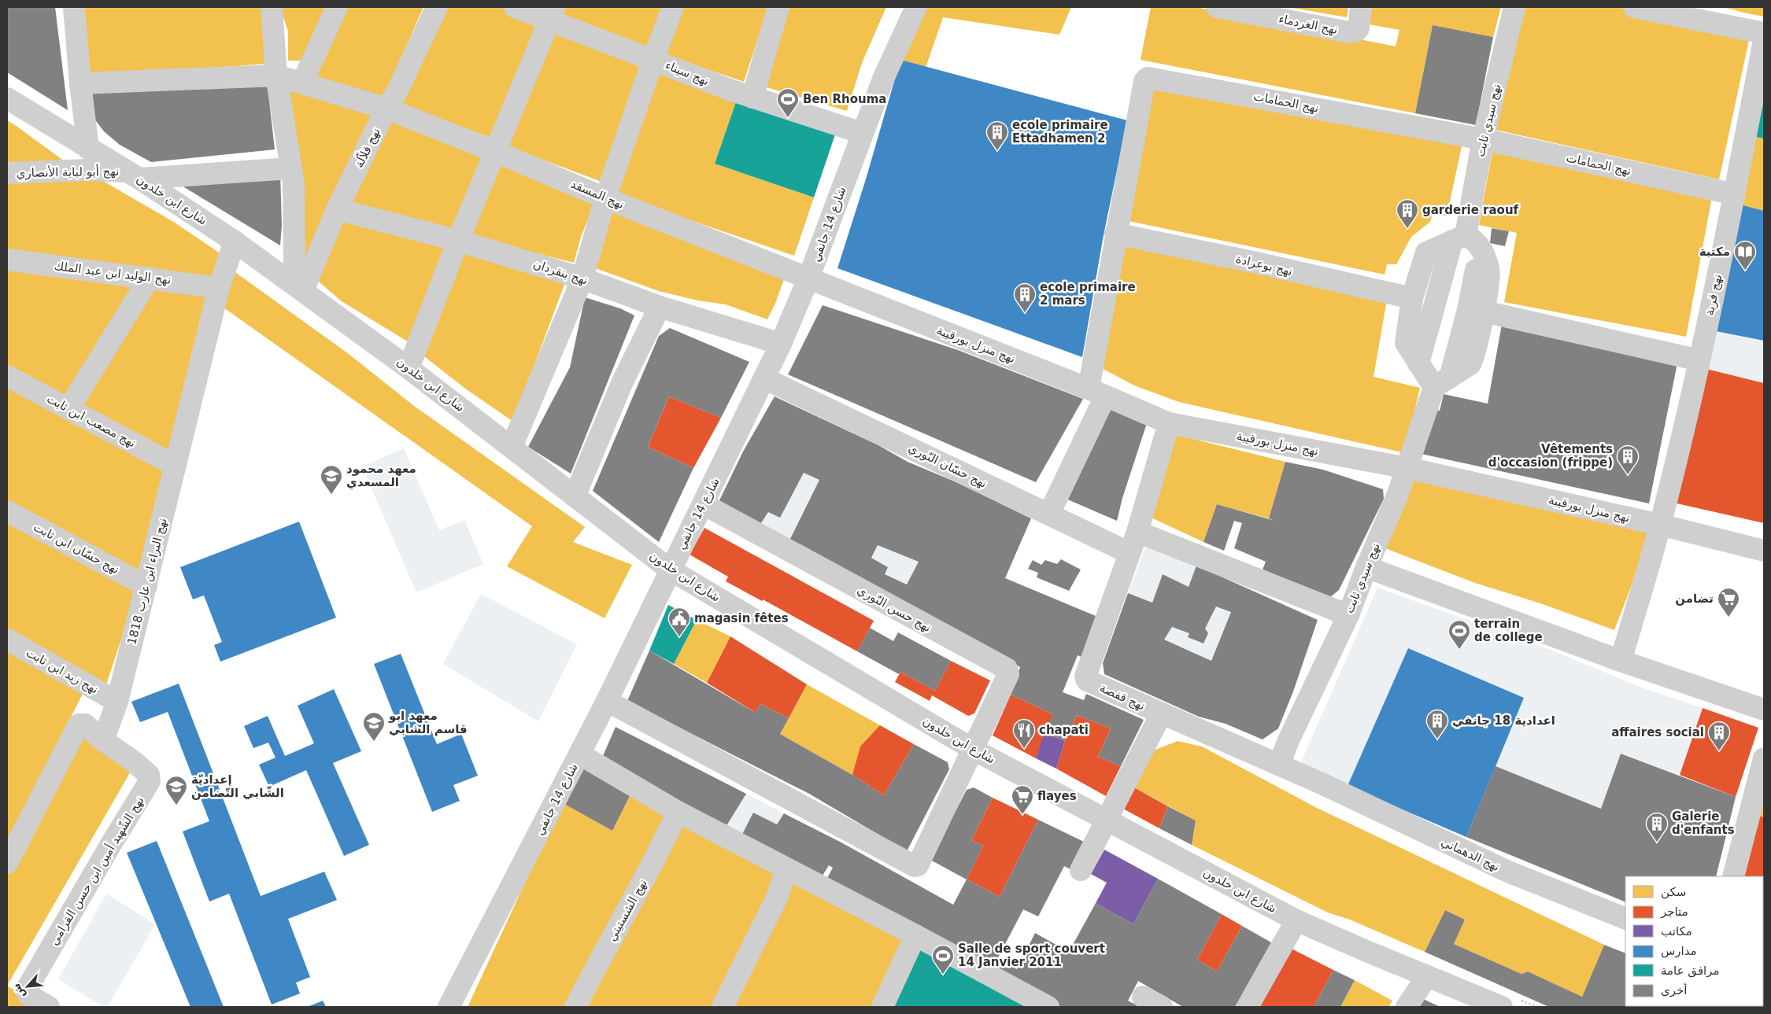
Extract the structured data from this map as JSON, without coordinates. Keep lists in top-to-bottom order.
{
  "streets": {
    "street": [
      "نهج الغردماء",
      "نهج سيناء",
      "نهج الحمامات",
      "نهج سيدي ثابت",
      "نهج قلاّلة",
      "نهج أبو لبابة الأنصاري",
      "نهج المسقد",
      "شارع ابن خلدون",
      "شارع 14 جانفي",
      "نهج بوعرادة",
      "نهج بنقردان",
      "نهج الوليد ابن عبد الملك",
      "نهج قربة",
      "نهج منزل بورقيبة",
      "نهج مصعب ابن ثابت",
      "نهج حسّان النّوري",
      "نهج حسّان ابن ثابت",
      "نهج البراء ابن عازب 1818",
      "نهج حسن النّوري",
      "نهج زيد ابن ثابت",
      "نهج قفصة",
      "نهج الدهماني",
      "نهج الشّهيد أمين ابن حسن القرامي",
      "نهج الشستيتي"
    ]
  },
  "crossings": [
    ["نهج سيناء", "شارع 14 جانفي"],
    ["نهج الحمامات", "نهج سيدي ثابت"],
    ["نهج الحمامات", "نهج بوعرادة"],
    ["نهج الحمامات", "نهج قربة"],
    ["نهج الحمامات", "نهج منزل بورقيبة"],
    ["نهج الحمامات", "نهج حسّان النّوري"],
    ["نهج سيدي ثابت", "نهج منزل بورقيبة"],
    ["نهج سيدي ثابت", "نهج قفصة"],
    ["نهج سيدي ثابت", "نهج الدهماني"],
    ["نهج قلاّلة", "نهج المسقد"],
    ["نهج قلاّلة", "شارع ابن خلدون"],
    ["نهج قلاّلة", "نهج بنقردان"],
    ["نهج أبو لبابة الأنصاري", "شارع ابن خلدون"],
    ["نهج المسقد", "شارع 14 جانفي"],
    ["نهج المسقد", "نهج منزل بورقيبة"],
    ["شارع ابن خلدون", "شارع 14 جانفي"],
    ["شارع ابن خلدون", "نهج البراء ابن عازب 1818"],
    ["شارع ابن خلدون", "نهج حسن النّوري"],
    ["شارع 14 جانفي", "نهج بنقردان"],
    ["شارع 14 جانفي", "نهج منزل بورقيبة"],
    ["شارع 14 جانفي", "نهج حسّان النّوري"],
    ["شارع 14 جانفي", "نهج حسن النّوري"],
    ["نهج الوليد ابن عبد الملك", "نهج البراء ابن عازب 1818"],
    ["نهج قربة", "نهج منزل بورقيبة"],
    ["نهج مصعب ابن ثابت", "نهج البراء ابن عازب 1818"],
    ["نهج حسّان النّوري", "نهج قفصة"],
    ["نهج حسّان ابن ثابت", "نهج البراء ابن عازب 1818"],
    ["نهج البراء ابن عازب 1818", "نهج زيد ابن ثابت"],
    ["نهج البراء ابن عازب 1818", "نهج الشّهيد أمين ابن حسن القرامي"],
    ["نهج قفصة", "نهج الدهماني"]
  ],
  "places": {
    "sports": ["Ben Rhouma", "terrain de college", "Salle de sport couvert 14 Janvier 2011"],
    "building": [
      "ecole primaire Ettadhamen 2",
      "garderie raouf",
      "ecole primaire 2 mars",
      "Vêtements d'occasion (frippe)",
      "اعدادية 18 جانفي",
      "affaires social",
      "Galerie d'enfants"
    ],
    "library": ["مكتبة"],
    "school or university": ["معهد محمود المسعدي", "معهد ابو قاسم الشابي", "إعداديّة الشّابي التّضامن"],
    "supermarket": ["تضامن", "flayes"],
    "public building": ["magasin fêtes"],
    "restaurant": ["chapati"]
  },
  "legend": [
    "سكن",
    "متاجر",
    "مكاتب",
    "مدارس",
    "مرافق عامة",
    "أخرى"
  ],
  "north": "bottom left"
}
